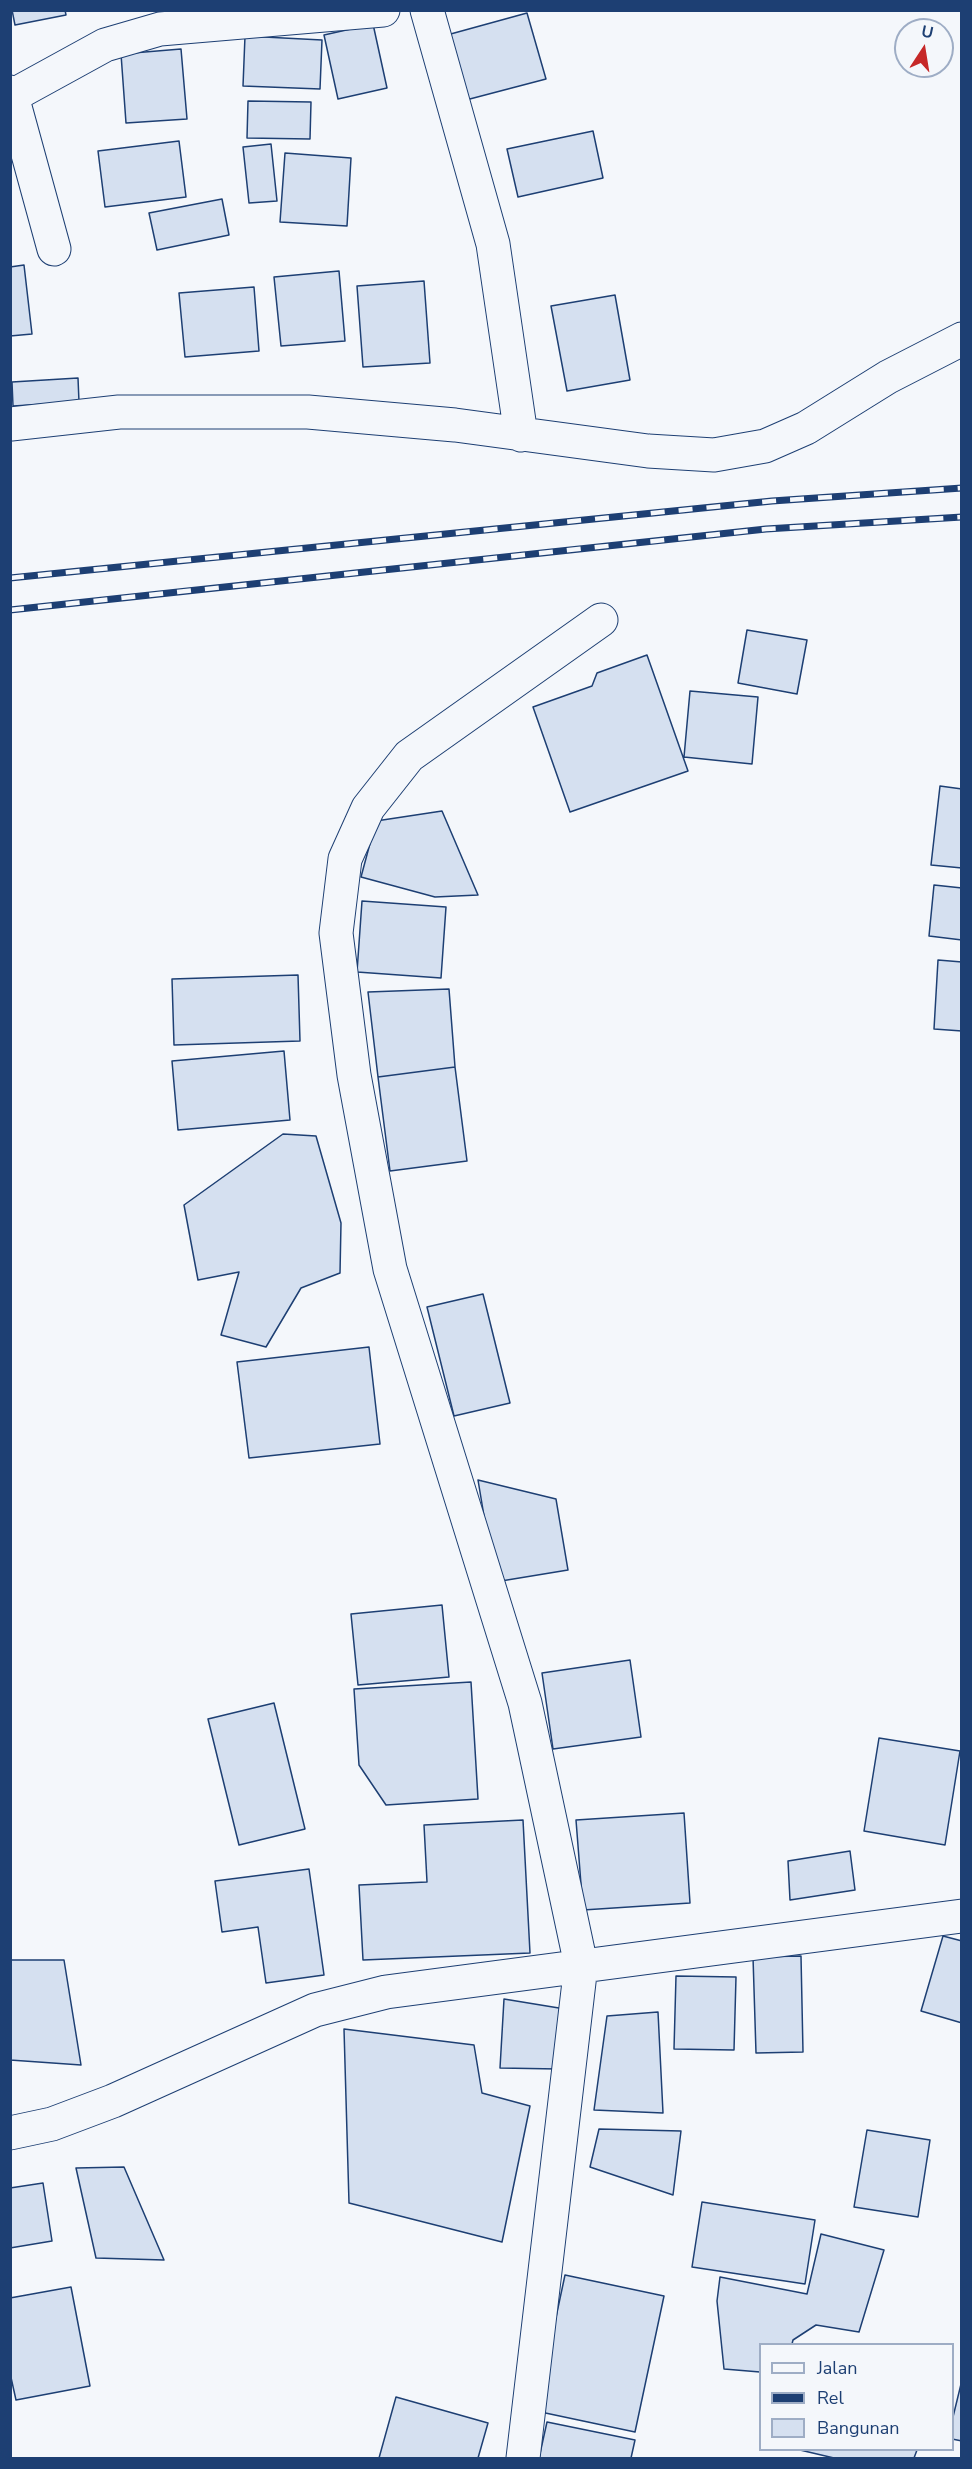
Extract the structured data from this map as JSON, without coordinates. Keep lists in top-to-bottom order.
{
  "legend": ["Jalan", "Rel", "Bangunan"],
  "north": "top"
}
